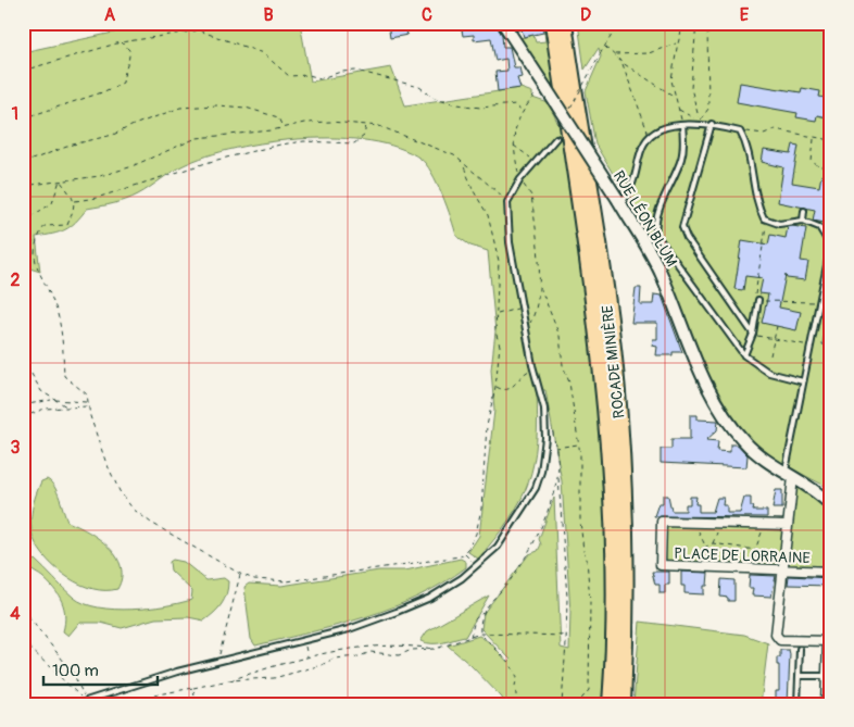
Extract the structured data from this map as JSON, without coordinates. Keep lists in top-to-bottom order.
{
  "streets": {
    "highway": ["ROCADE MINIÈRE"],
    "street": ["RUE LÉON BLUM", "PLACE DE LORRAINE"]
  },
  "scale_bar": "100 m",
  "grid": {
    "columns": [
      "A",
      "B",
      "C",
      "D",
      "E"
    ],
    "rows": [
      "1",
      "2",
      "3",
      "4"
    ]
  }
}
